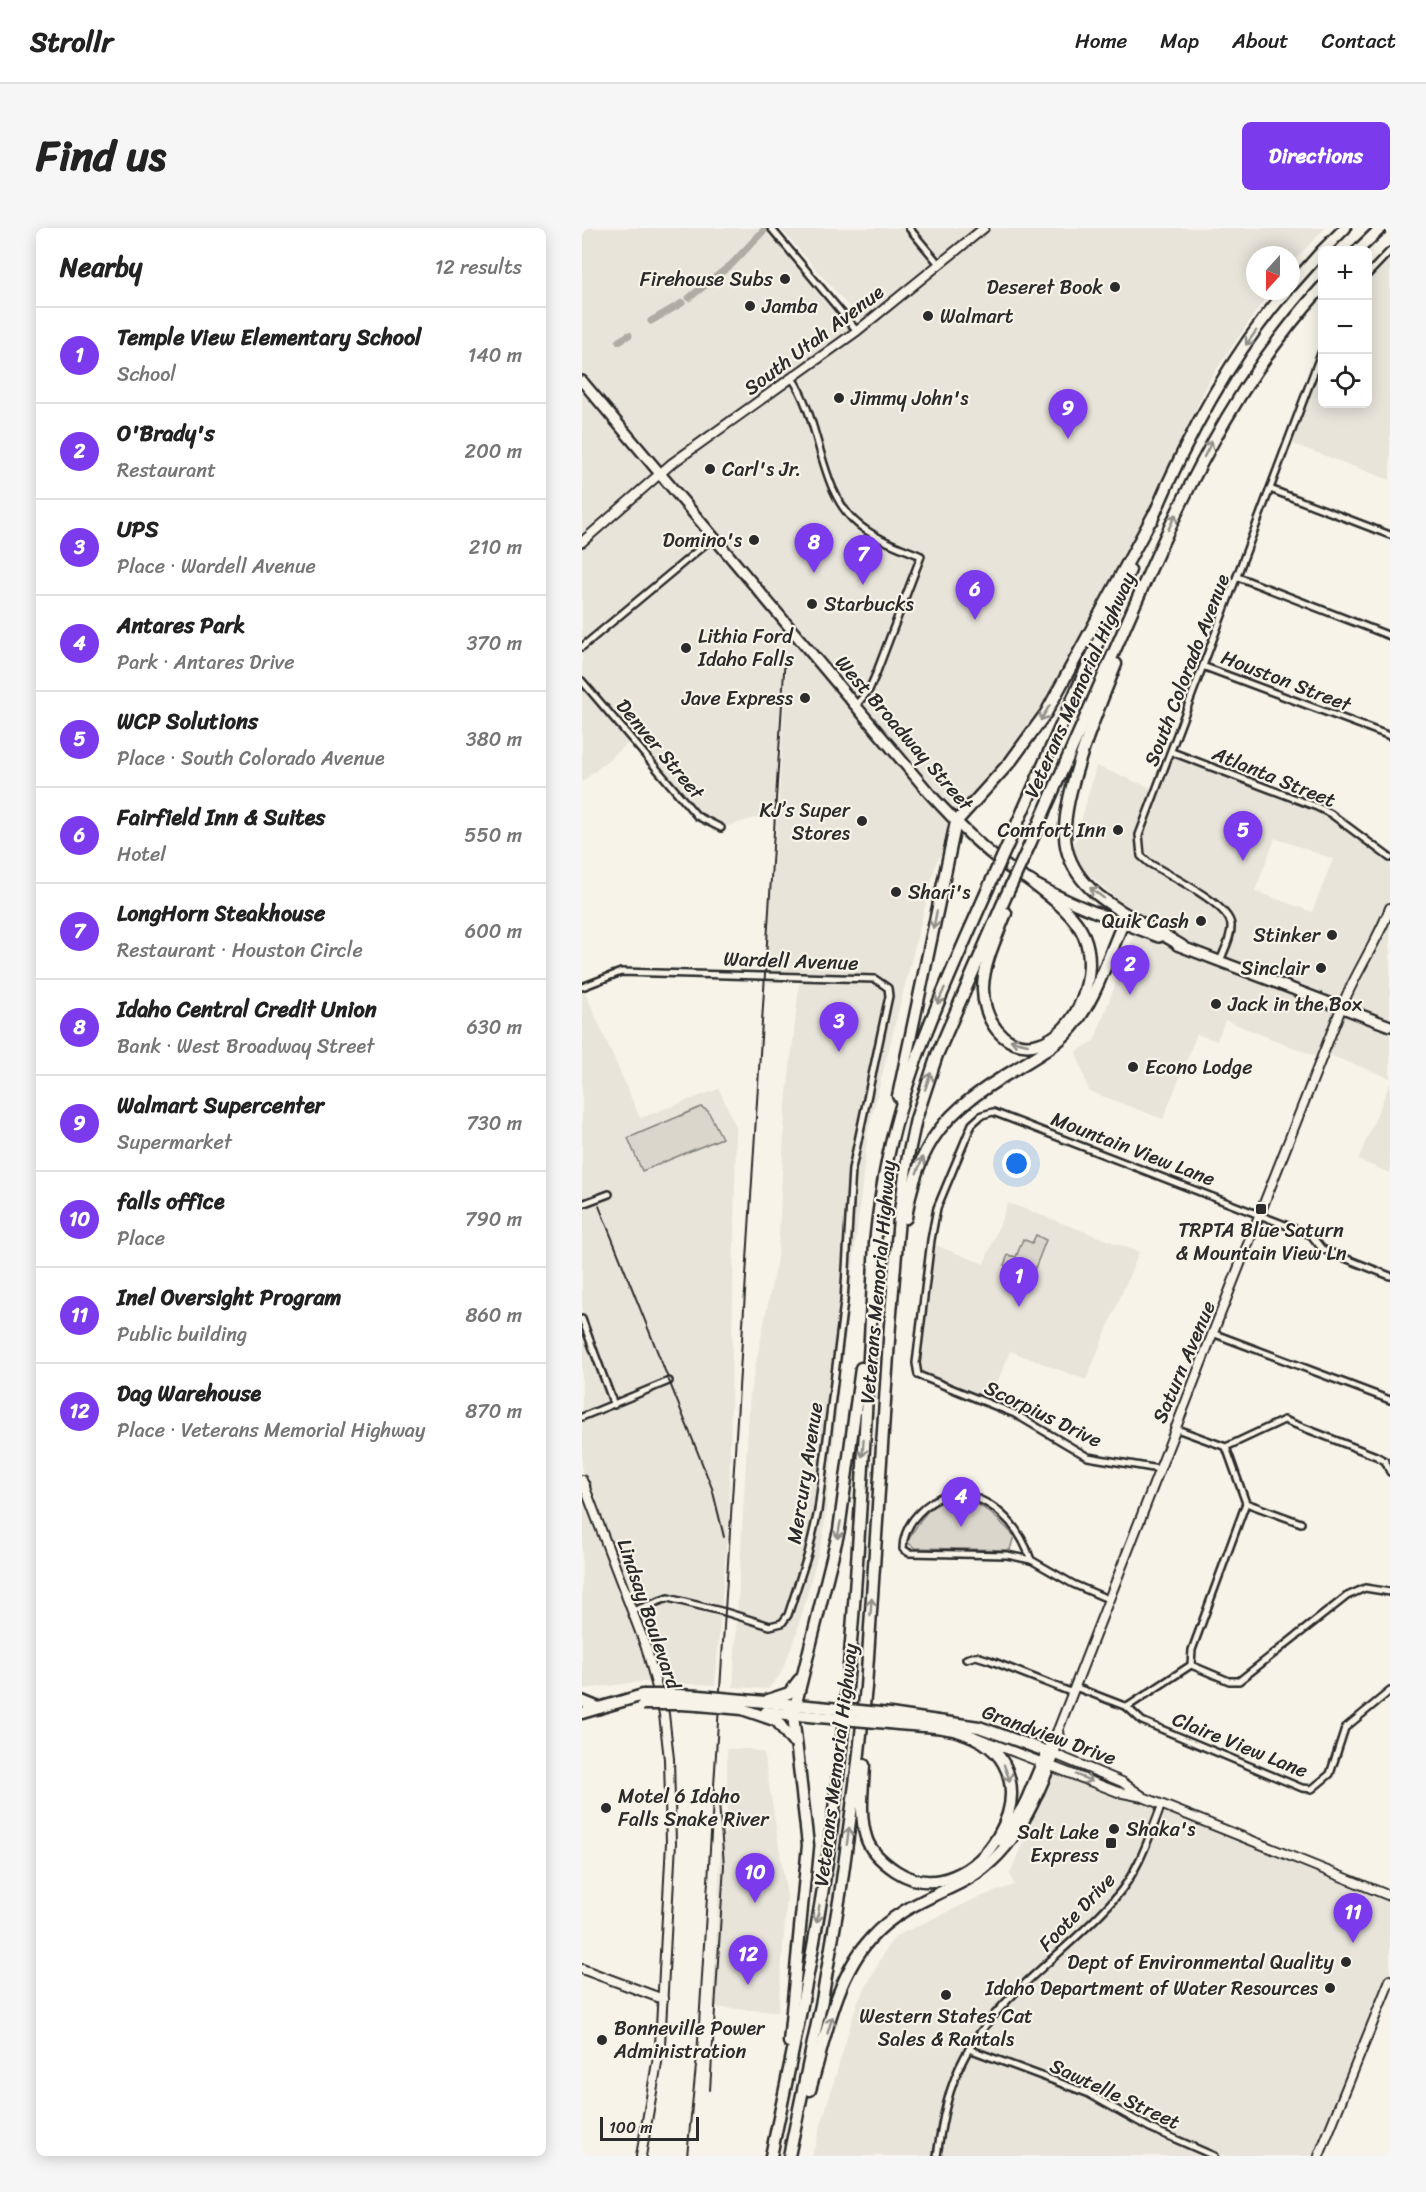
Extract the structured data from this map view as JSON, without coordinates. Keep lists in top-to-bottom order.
{
  "streets": {
    "highway": ["Veterans Memorial Highway", "Grandview Drive"],
    "main road": ["West Broadway Street"],
    "street": [
      "South Utah Avenue",
      "South Colorado Avenue",
      "Houston Street",
      "Denver Street",
      "Atlanta Street",
      "Wardell Avenue",
      "Mountain View Lane",
      "Saturn Avenue",
      "Scorpius Drive",
      "Mercury Avenue",
      "Lindsay Boulevard",
      "Claire View Lane",
      "Foote Drive",
      "Sawtelle Street"
    ]
  },
  "crossings": [
    ["South Utah Avenue", "West Broadway Street"],
    ["South Colorado Avenue", "Houston Street"],
    ["South Colorado Avenue", "West Broadway Street"],
    ["South Colorado Avenue", "Atlanta Street"],
    ["West Broadway Street", "Saturn Avenue"],
    ["Wardell Avenue", "Mercury Avenue"],
    ["Mountain View Lane", "Saturn Avenue"],
    ["Mountain View Lane", "Scorpius Drive"],
    ["Saturn Avenue", "Scorpius Drive"],
    ["Saturn Avenue", "Grandview Drive"],
    ["Saturn Avenue", "Claire View Lane"],
    ["Mercury Avenue", "Lindsay Boulevard"],
    ["Grandview Drive", "Foote Drive"],
    ["Foote Drive", "Sawtelle Street"]
  ],
  "places": {
    "other": [
      "Firehouse Subs",
      "Deseret Book",
      "Jamba",
      "Walmart",
      "Jimmy John's",
      "Carl's Jr.",
      "Domino's",
      "Starbucks",
      "Lithia Ford Idaho Falls",
      "Jave Express",
      "KJ’s Super Stores",
      "Comfort Inn",
      "Shari's",
      "Quik Cash",
      "Stinker",
      "Sinclair",
      "Jack in the Box",
      "Econo Lodge",
      "Motel 6 Idaho Falls Snake River",
      "Shaka's",
      "Dept of Environmental Quality",
      "Idaho Department of Water Resources",
      "Western States Cat Sales & Rantals",
      "Bonneville Power Administration"
    ],
    "transit": ["TRPTA Blue Saturn & Mountain View Ln", "Salt Lake Express"]
  },
  "scale_bar": "100 m",
  "north": "bottom",
  "page": {
    "header": "Strollr",
    "nav": [
      "Home",
      "Map",
      "About",
      "Contact"
    ],
    "title": "Find us",
    "buttons": "Directions",
    "heading": ["Nearby", "12 results"],
    "map_buttons": ["+", "−"],
    "list": [
      {
        "mark": "1",
        "name": "Temple View Elementary School",
        "note": "School",
        "value": "140 m"
      },
      {
        "mark": "2",
        "name": "O'Brady's",
        "note": "Restaurant",
        "value": "200 m"
      },
      {
        "mark": "3",
        "name": "UPS",
        "note": "Place · Wardell Avenue",
        "value": "210 m"
      },
      {
        "mark": "4",
        "name": "Antares Park",
        "note": "Park · Antares Drive",
        "value": "370 m"
      },
      {
        "mark": "5",
        "name": "WCP Solutions",
        "note": "Place · South Colorado Avenue",
        "value": "380 m"
      },
      {
        "mark": "6",
        "name": "Fairfield Inn & Suites",
        "note": "Hotel",
        "value": "550 m"
      },
      {
        "mark": "7",
        "name": "LongHorn Steakhouse",
        "note": "Restaurant · Houston Circle",
        "value": "600 m"
      },
      {
        "mark": "8",
        "name": "Idaho Central Credit Union",
        "note": "Bank · West Broadway Street",
        "value": "630 m"
      },
      {
        "mark": "9",
        "name": "Walmart Supercenter",
        "note": "Supermarket",
        "value": "730 m"
      },
      {
        "mark": "10",
        "name": "falls office",
        "note": "Place",
        "value": "790 m"
      },
      {
        "mark": "11",
        "name": "Inel Oversight Program",
        "note": "Public building",
        "value": "860 m"
      },
      {
        "mark": "12",
        "name": "Dag Warehouse",
        "note": "Place · Veterans Memorial Highway",
        "value": "870 m"
      }
    ],
    "pins": [
      "9",
      "8",
      "7",
      "6",
      "5",
      "2",
      "3",
      "1",
      "4",
      "10",
      "11",
      "12"
    ],
    "scale": "100 m"
  }
}
